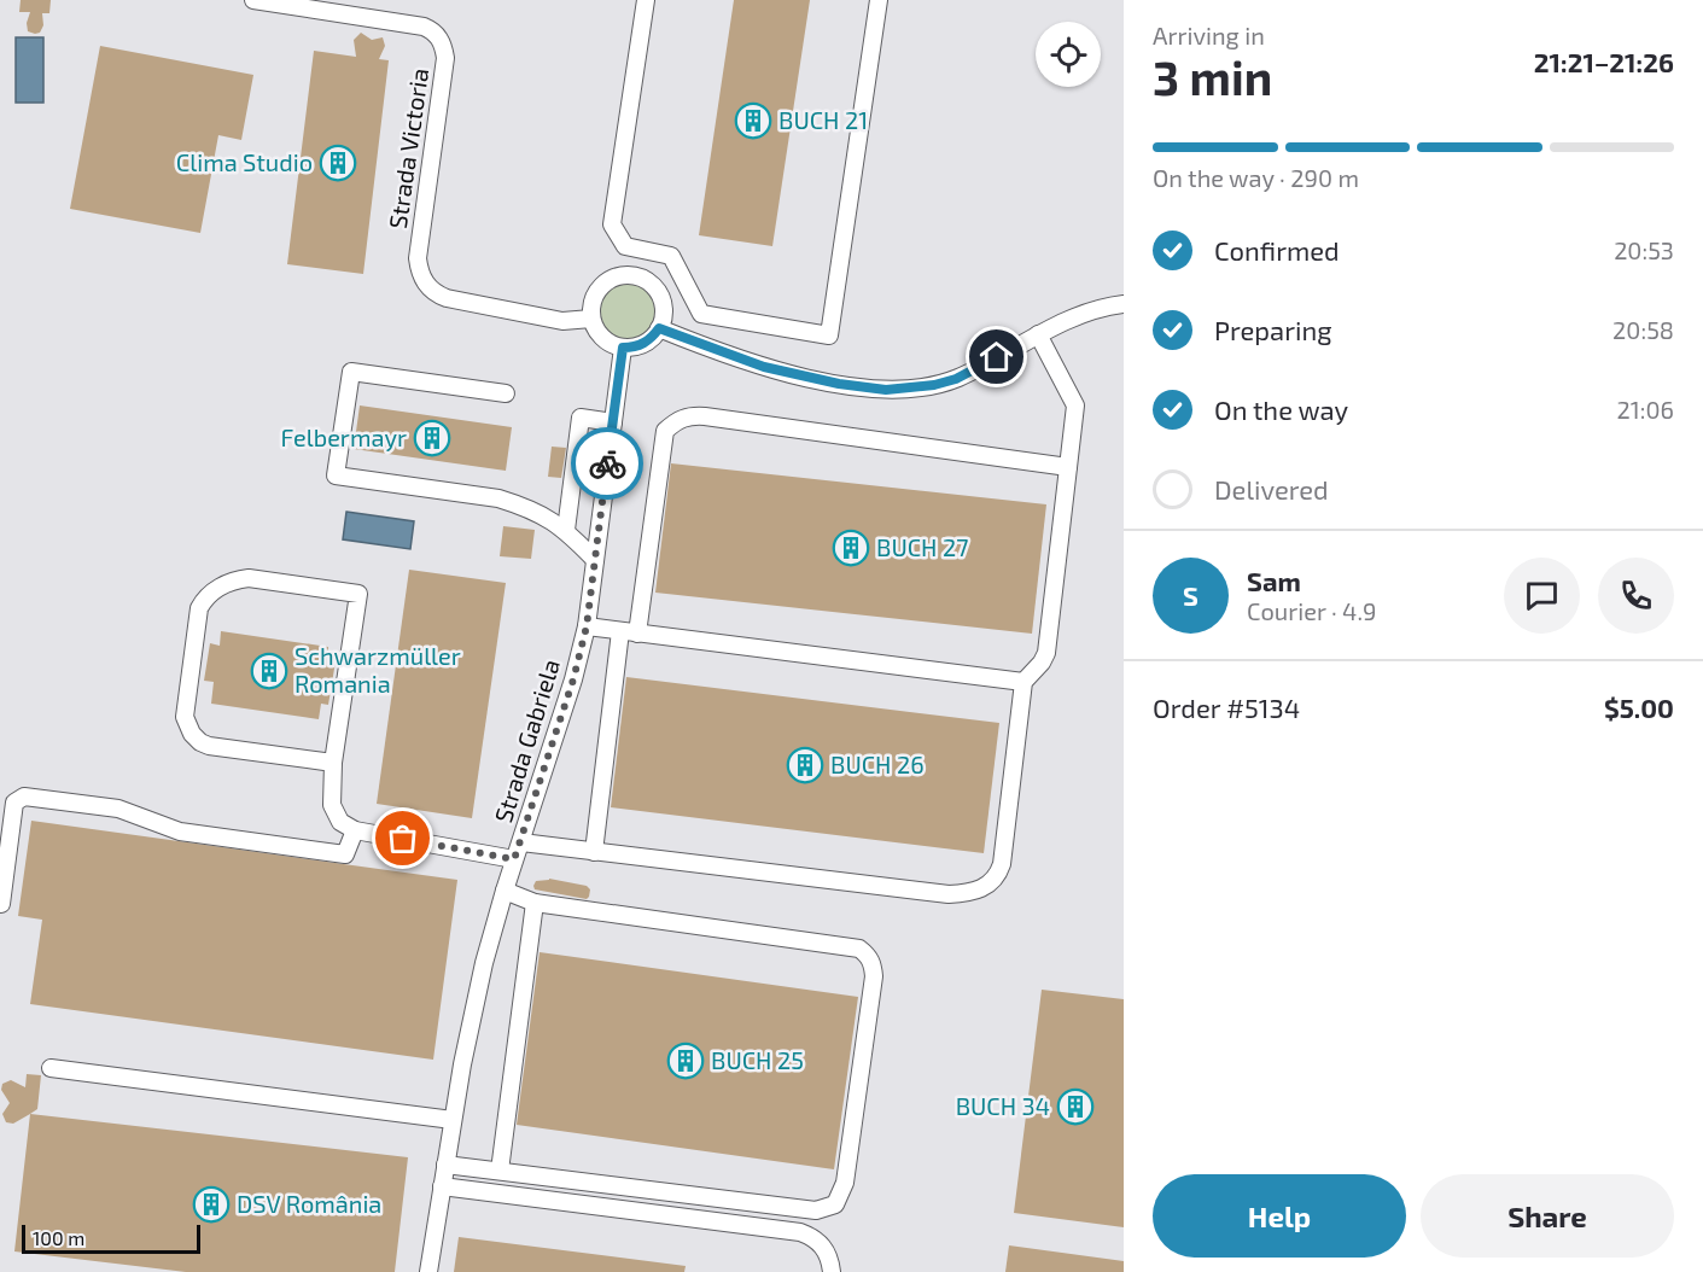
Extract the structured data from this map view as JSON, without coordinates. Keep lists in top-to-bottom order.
{
  "streets": {
    "street": ["Strada Victoria", "Strada Gabriela"]
  },
  "crossings": [
    ["Strada Victoria", "Strada Gabriela"]
  ],
  "places": {
    "building": [
      "BUCH 21",
      "Clima Studio",
      "Felbermayr",
      "BUCH 27",
      "Schwarzmüller Romania",
      "BUCH 26",
      "BUCH 25",
      "BUCH 34",
      "DSV România"
    ]
  },
  "scale_bar": "100 m",
  "page": {
    "heading": ["3 min", "Arriving in", "21:21–21:26"],
    "panel": [
      "Sam",
      "Courier · 4.9",
      "Order #5134",
      "$5.00"
    ],
    "bar": "On the way · 290 m",
    "list": [
      ["Confirmed", "20:53"],
      ["Preparing", "20:58"],
      ["On the way", "21:06"],
      "Delivered"
    ],
    "round": "S",
    "buttons": ["Help", "Share"],
    "scale": "100 m"
  }
}
